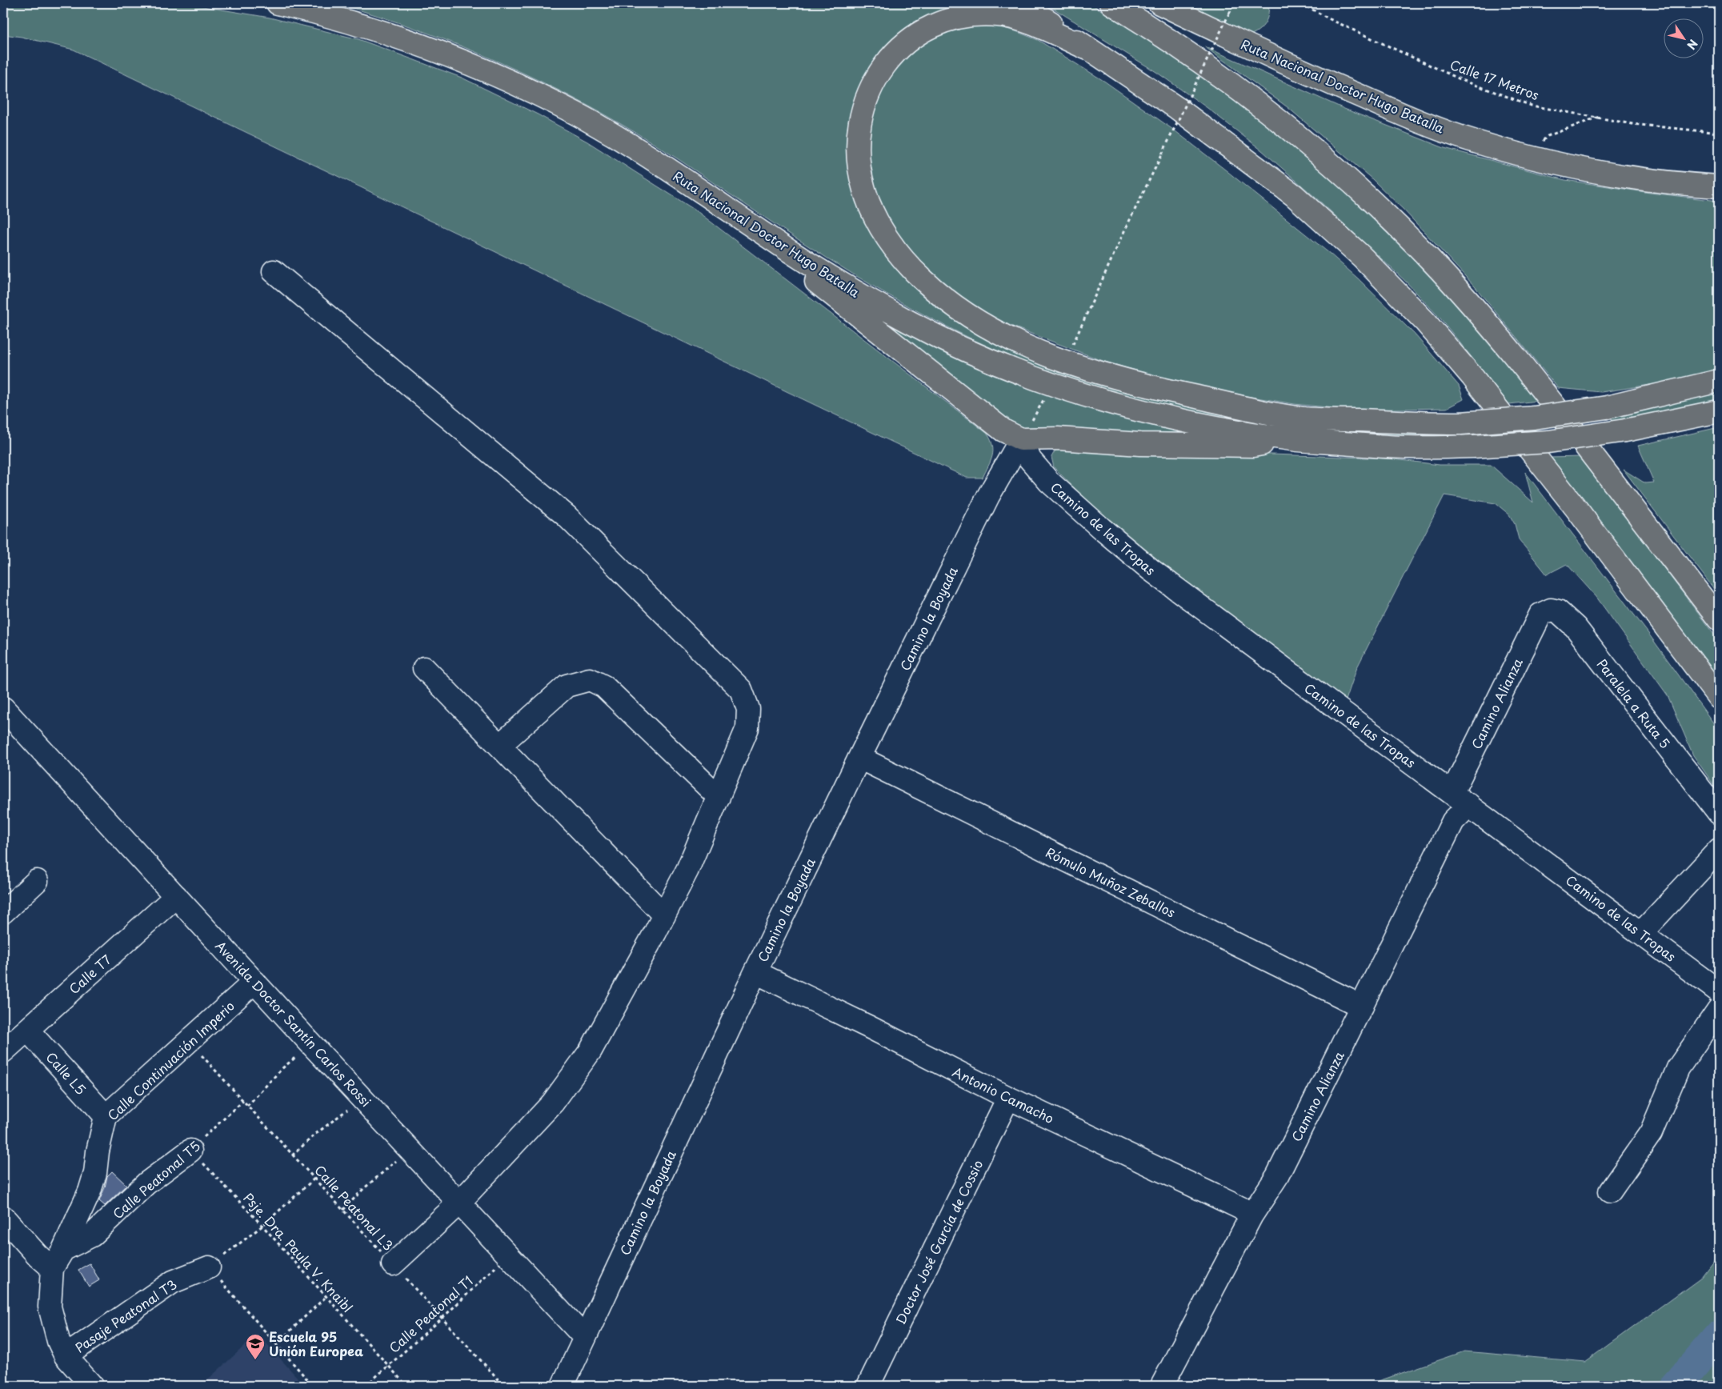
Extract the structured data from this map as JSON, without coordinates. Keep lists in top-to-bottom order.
{
  "streets": {
    "highway": ["Ruta Nacional Doctor Hugo Batalla"],
    "street": [
      "Camino de las Tropas",
      "Camino la Boyada",
      "Camino Alianza",
      "Paralela a Ruta 5",
      "Rómulo Muñoz Zeballos",
      "Calle T7",
      "Avenida Doctor Santín Carlos Rossi",
      "Calle Continuación Imperio",
      "Calle L5",
      "Antonio Camacho",
      "Calle Peatonal T5",
      "Doctor José García de Cossio",
      "Pasaje Peatonal T3"
    ],
    "path": [
      "Calle 17 Metros",
      "Calle Peatonal L3",
      "Psje. Dra. Paula V. Knaibl",
      "Calle Peatonal T1"
    ]
  },
  "crossings": [
    ["Camino de las Tropas", "Camino la Boyada"],
    ["Camino de las Tropas", "Camino Alianza"],
    ["Camino la Boyada", "Rómulo Muñoz Zeballos"],
    ["Camino la Boyada", "Avenida Doctor Santín Carlos Rossi"],
    ["Camino la Boyada", "Antonio Camacho"],
    ["Camino Alianza", "Paralela a Ruta 5"],
    ["Camino Alianza", "Rómulo Muñoz Zeballos"],
    ["Camino Alianza", "Antonio Camacho"],
    ["Calle T7", "Avenida Doctor Santín Carlos Rossi"],
    ["Calle T7", "Calle L5"],
    ["Avenida Doctor Santín Carlos Rossi", "Calle Continuación Imperio"],
    ["Avenida Doctor Santín Carlos Rossi", "Calle Peatonal T1"],
    ["Calle Continuación Imperio", "Calle L5"],
    ["Calle Continuación Imperio", "Calle Peatonal T5"],
    ["Calle Continuación Imperio", "Calle Peatonal L3"],
    ["Calle Continuación Imperio", "Pasaje Peatonal T3"],
    ["Antonio Camacho", "Doctor José García de Cossio"],
    ["Calle Peatonal T5", "Calle Peatonal L3"],
    ["Calle Peatonal T5", "Psje. Dra. Paula V. Knaibl"],
    ["Calle Peatonal L3", "Calle Peatonal T1"],
    ["Psje. Dra. Paula V. Knaibl", "Calle Peatonal T1"]
  ],
  "places": {
    "school or university": ["Escuela 95 Unión Europea"]
  },
  "north": "bottom right"
}
